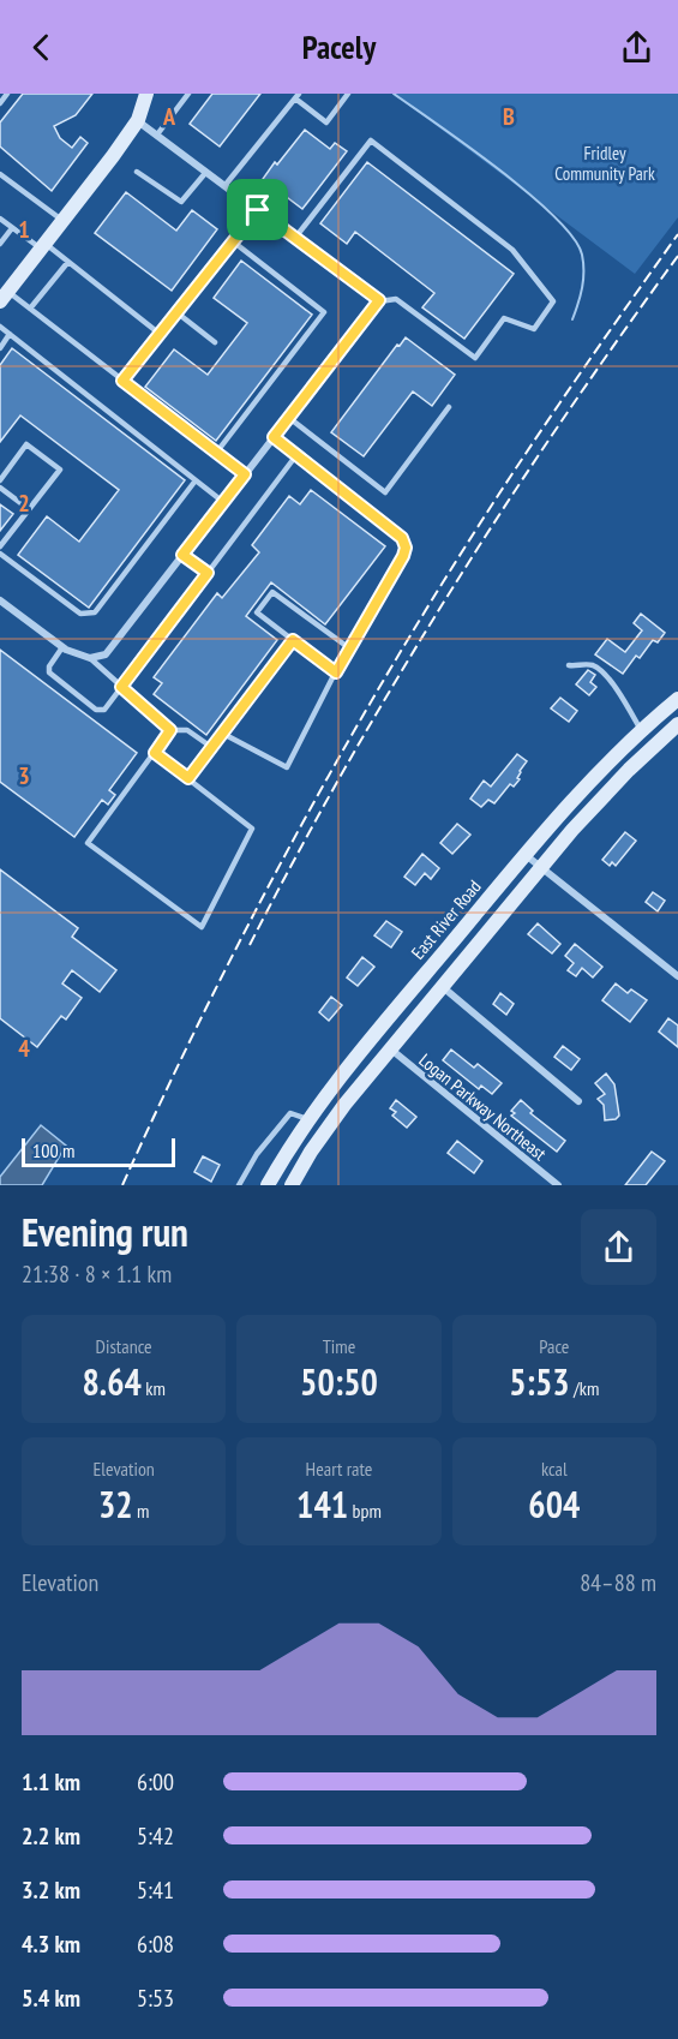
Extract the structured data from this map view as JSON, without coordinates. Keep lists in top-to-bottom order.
{
  "streets": {
    "main road": ["East River Road"],
    "street": ["Logan Parkway Northeast"]
  },
  "parks": ["Fridley Community Park"],
  "scale_bar": "100 m",
  "page": {
    "header": "Pacely",
    "scale": "100 m",
    "heading": ["Evening run", "21:38 · 8 × 1.1 km"],
    "stats": [
      ["Distance", "8.64 km"],
      ["Time", "50:50"],
      ["Pace", "5:53 /km"],
      ["Elevation", "32 m"],
      ["Heart rate", "141 bpm"],
      ["kcal", "604"]
    ],
    "chart": ["Elevation", "84–88 m"],
    "list": [
      {
        "name": "1.1 km",
        "note": "6:00"
      },
      {
        "name": "2.2 km",
        "note": "5:42"
      },
      {
        "name": "3.2 km",
        "note": "5:41"
      },
      {
        "name": "4.3 km",
        "note": "6:08"
      },
      {
        "name": "5.4 km",
        "note": "5:53"
      }
    ]
  },
  "grid": {
    "columns": ["A", "B"],
    "rows": [
      "1",
      "2",
      "3",
      "4"
    ]
  }
}
